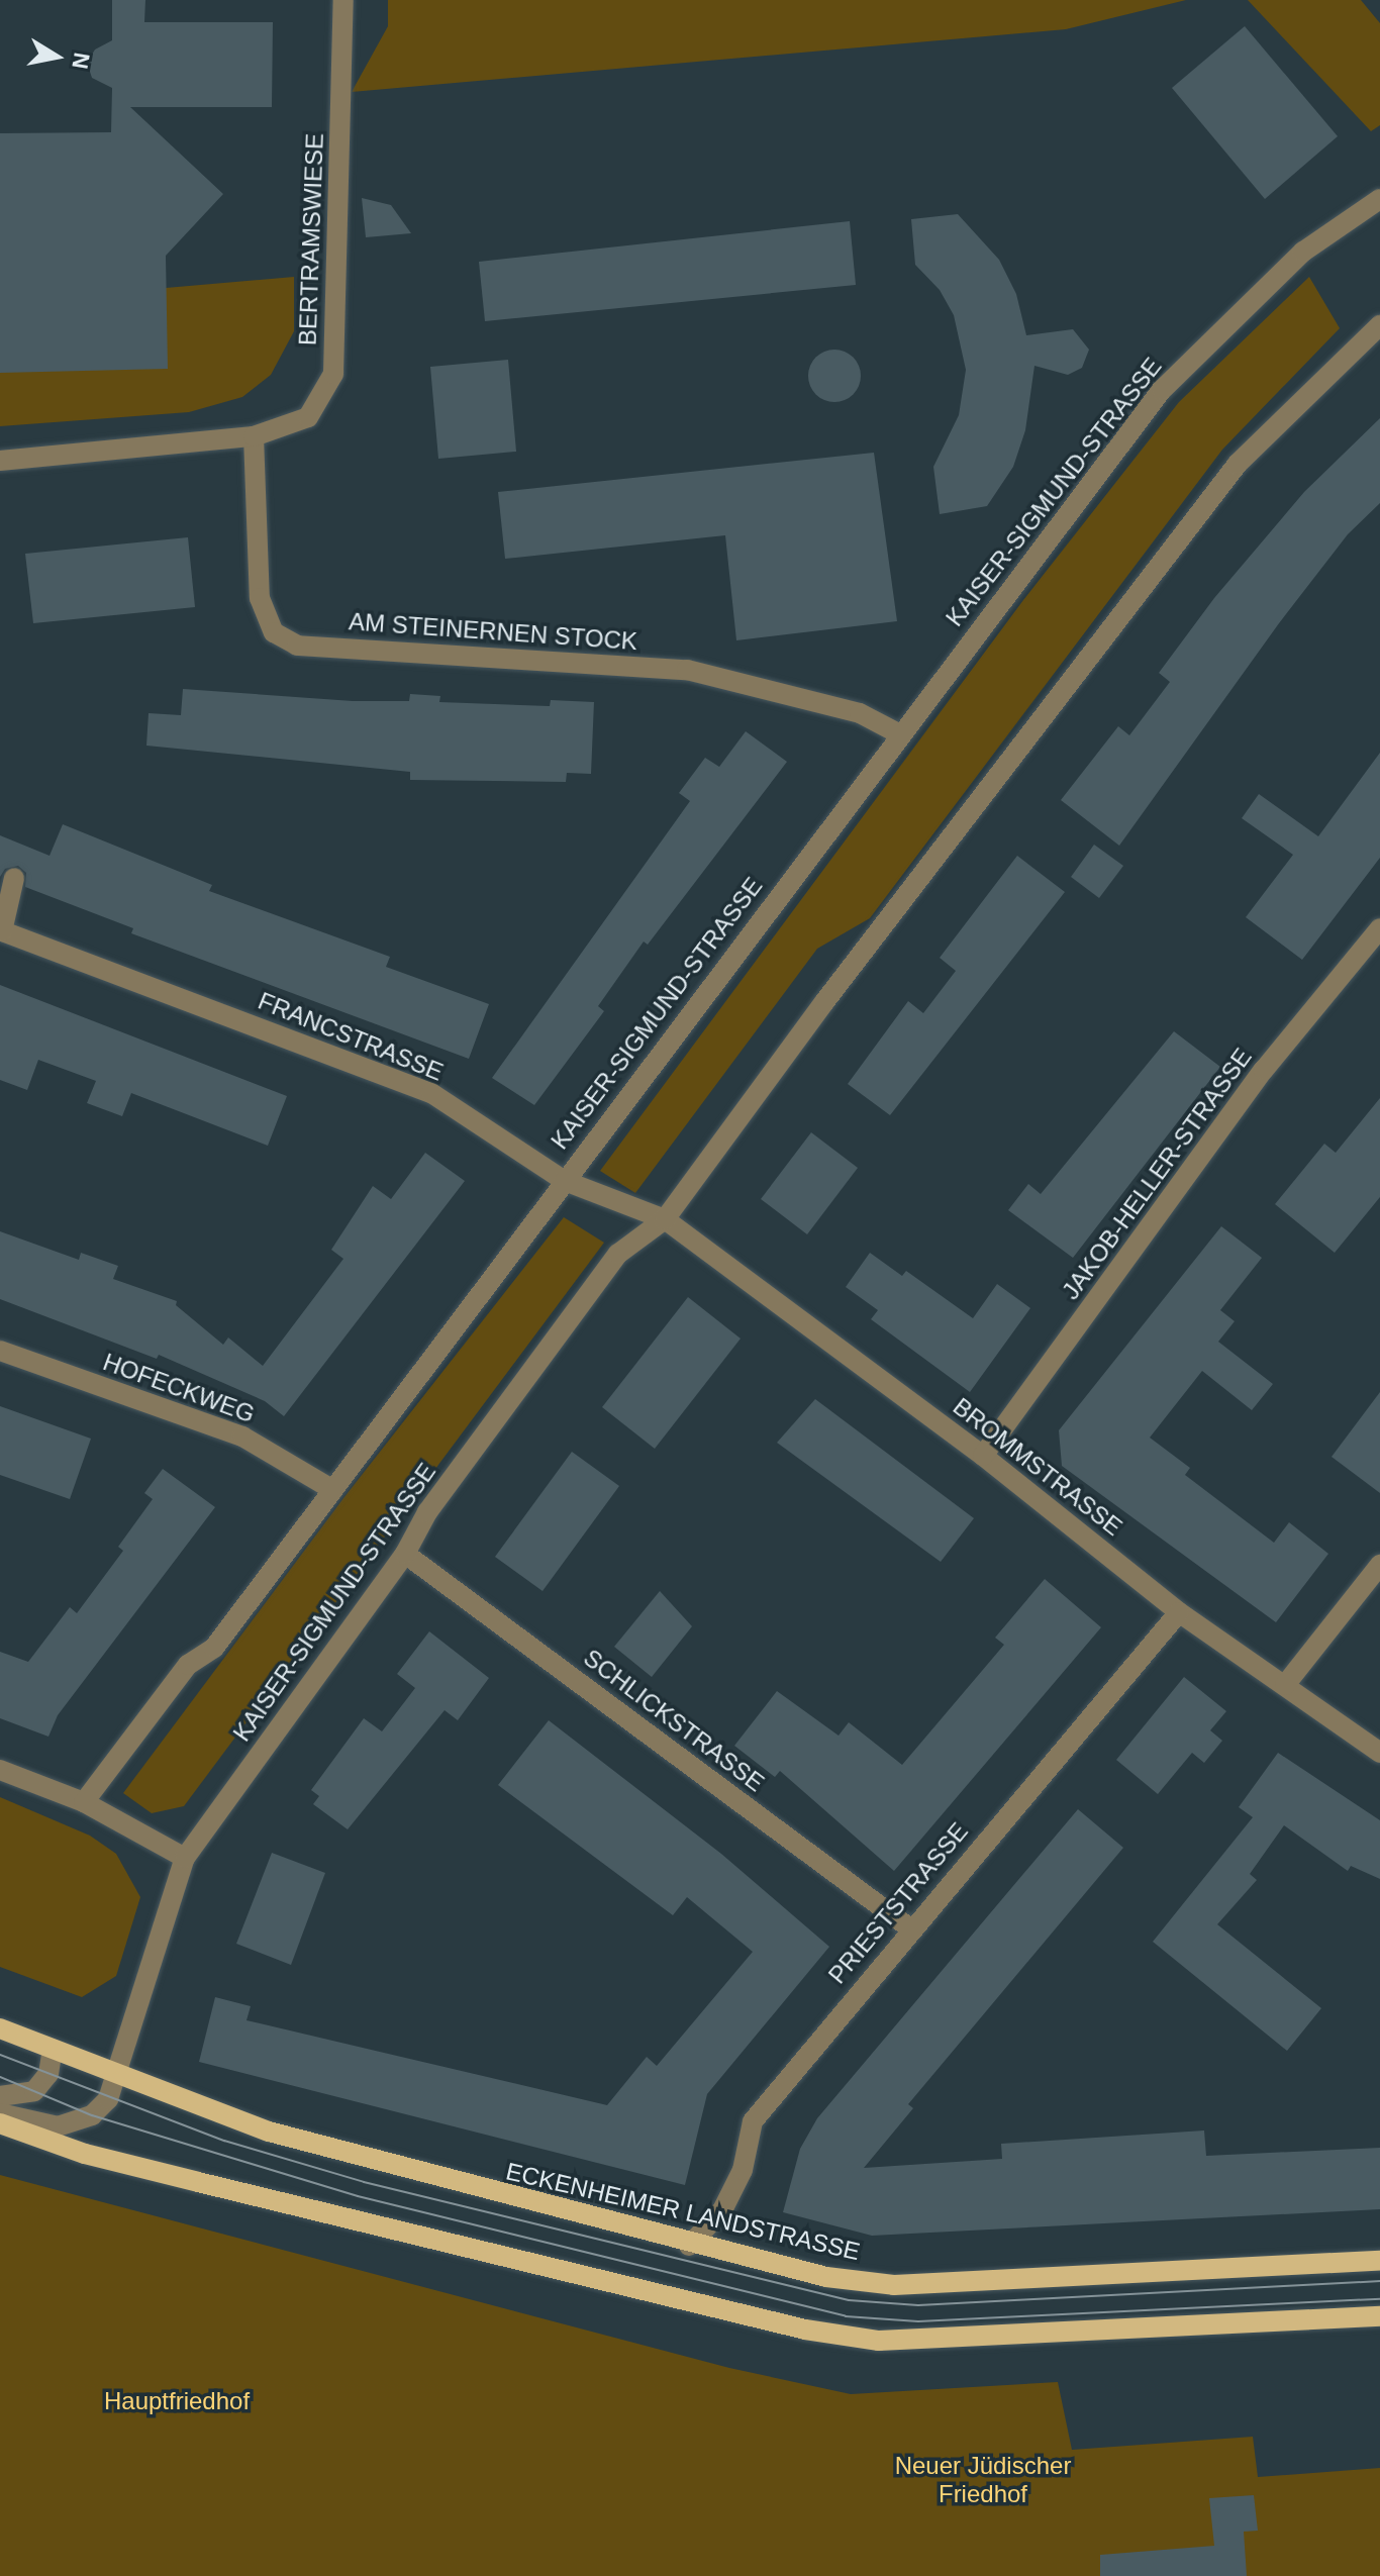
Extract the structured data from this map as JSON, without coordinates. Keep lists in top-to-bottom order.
{
  "streets": {
    "main road": ["ECKENHEIMER LANDSTRASSE"],
    "street": [
      "BERTRAMSWIESE",
      "KAISER-SIGMUND-STRASSE",
      "AM STEINERNEN STOCK",
      "FRANCSTRASSE",
      "JAKOB-HELLER-STRASSE",
      "HOFECKWEG",
      "BROMMSTRASSE",
      "SCHLICKSTRASSE",
      "PRIESTSTRASSE"
    ]
  },
  "crossings": [
    ["BERTRAMSWIESE", "AM STEINERNEN STOCK"],
    ["KAISER-SIGMUND-STRASSE", "AM STEINERNEN STOCK"],
    ["KAISER-SIGMUND-STRASSE", "FRANCSTRASSE"],
    ["KAISER-SIGMUND-STRASSE", "HOFECKWEG"],
    ["KAISER-SIGMUND-STRASSE", "BROMMSTRASSE"],
    ["KAISER-SIGMUND-STRASSE", "SCHLICKSTRASSE"],
    ["KAISER-SIGMUND-STRASSE", "ECKENHEIMER LANDSTRASSE"],
    ["FRANCSTRASSE", "BROMMSTRASSE"],
    ["JAKOB-HELLER-STRASSE", "BROMMSTRASSE"],
    ["BROMMSTRASSE", "PRIESTSTRASSE"],
    ["SCHLICKSTRASSE", "PRIESTSTRASSE"],
    ["PRIESTSTRASSE", "ECKENHEIMER LANDSTRASSE"]
  ],
  "parks": ["Hauptfriedhof", "Neuer Jüdischer Friedhof"],
  "north": "right"
}
